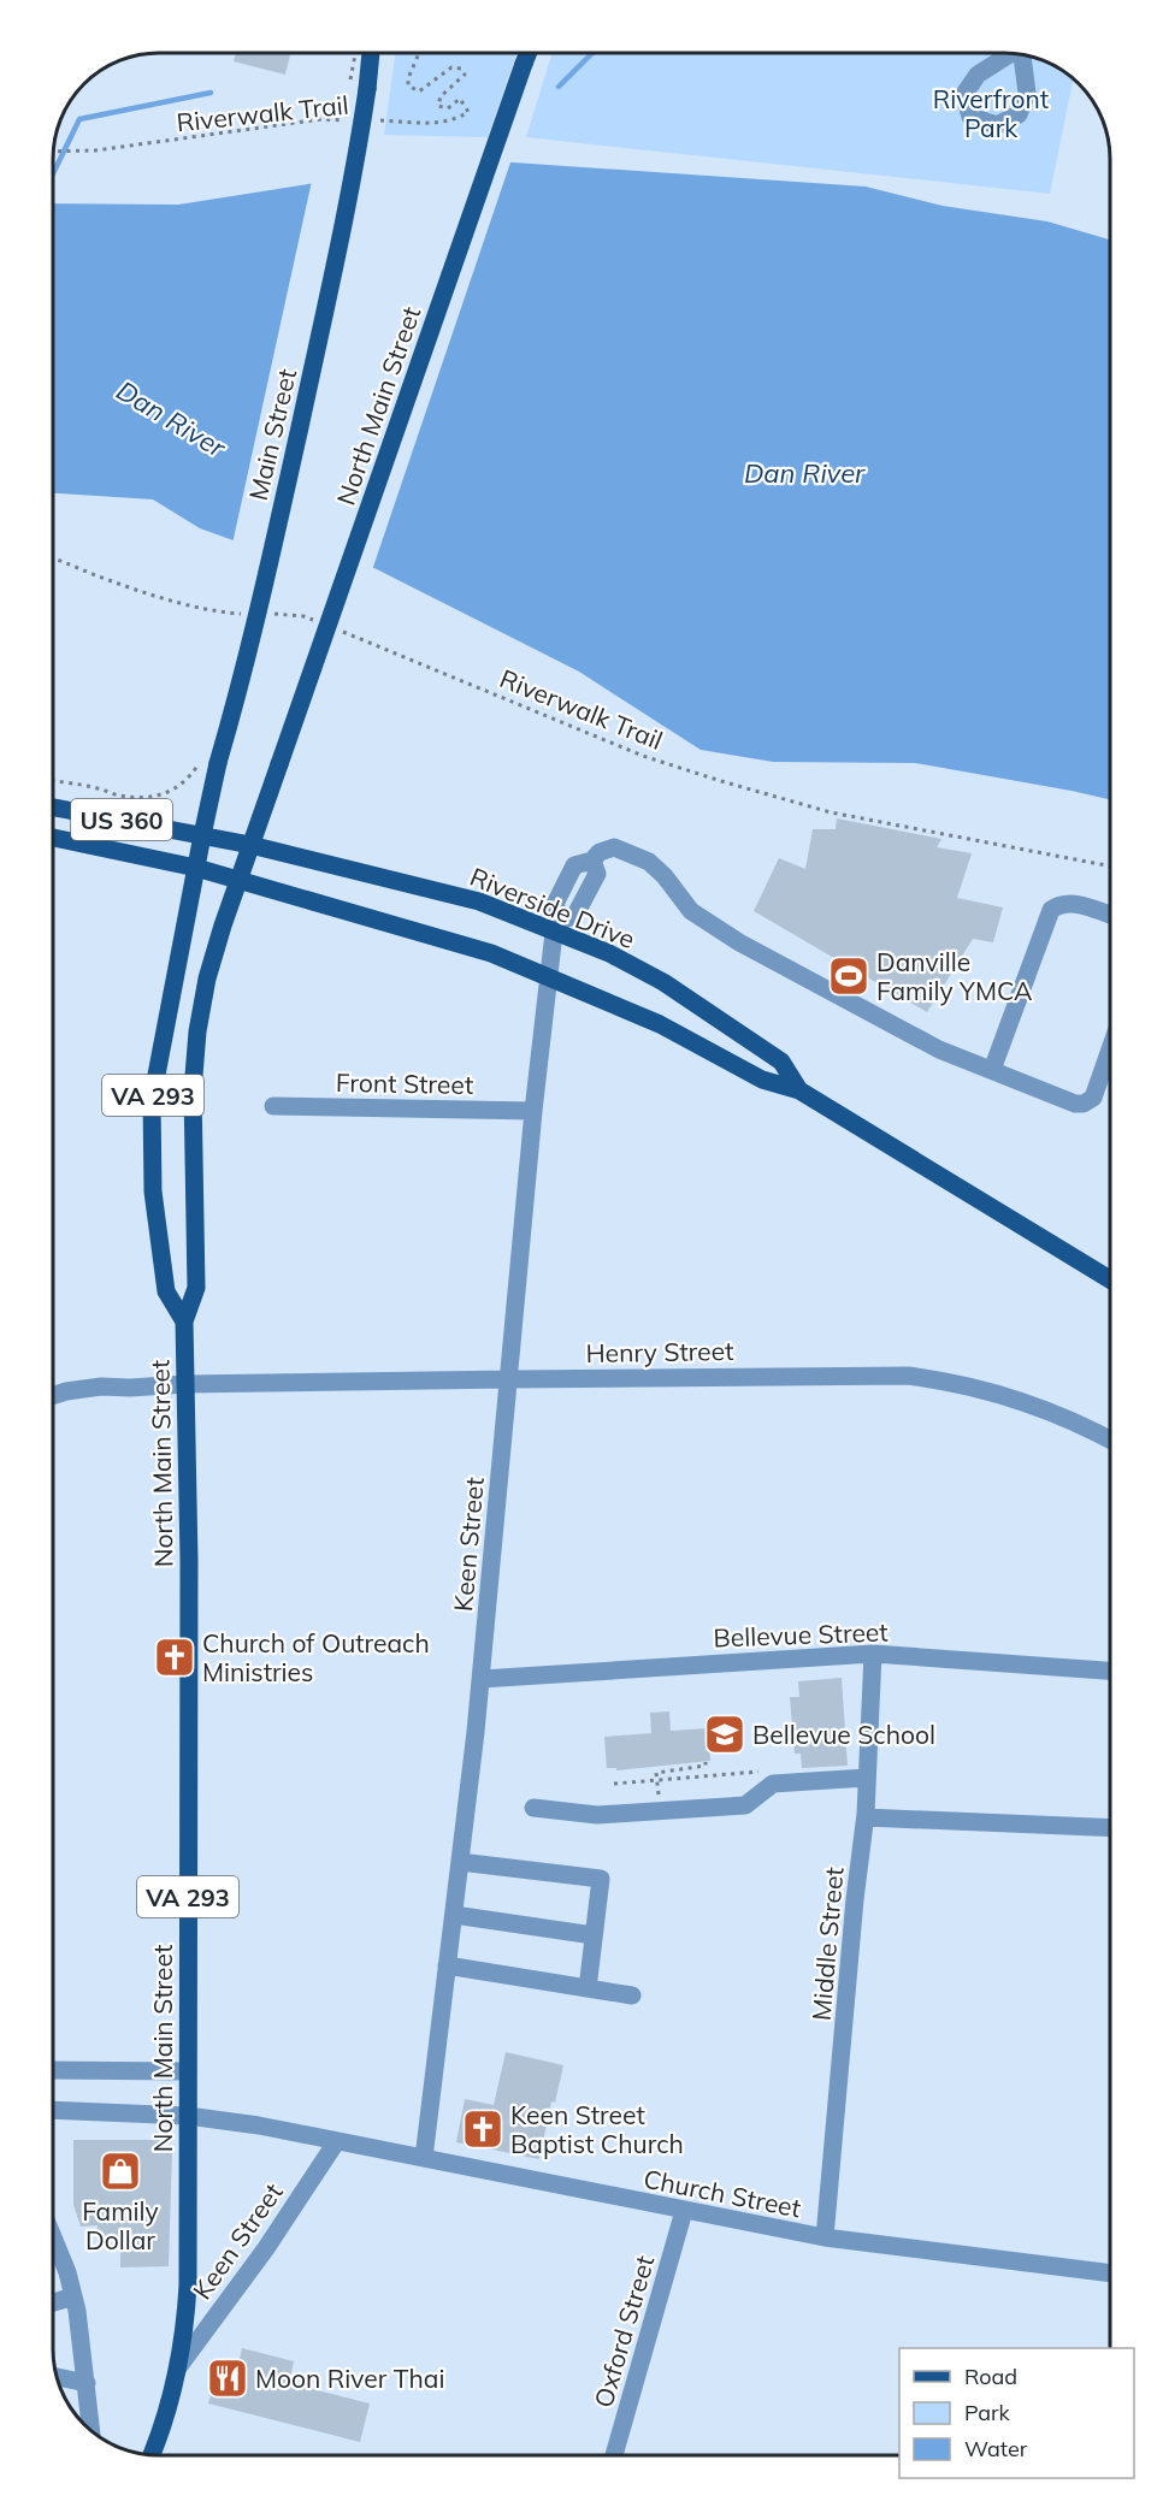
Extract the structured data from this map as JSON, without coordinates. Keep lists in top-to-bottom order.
{
  "streets": {
    "main road": [
      "North Main Street",
      "Main Street",
      "US 360",
      "Riverside Drive",
      "VA 293"
    ],
    "street": [
      "Front Street",
      "Henry Street",
      "Keen Street",
      "Bellevue Street",
      "Middle Street",
      "Church Street",
      "Oxford Street"
    ],
    "path": ["Riverwalk Trail"]
  },
  "crossings": [
    ["North Main Street", "Main Street"],
    ["North Main Street", "US 360"],
    ["North Main Street", "Riverside Drive"],
    ["North Main Street", "Henry Street"],
    ["North Main Street", "Keen Street"],
    ["North Main Street", "Church Street"],
    ["Main Street", "US 360"],
    ["US 360", "Riverside Drive"],
    ["Riverside Drive", "Keen Street"],
    ["Front Street", "Keen Street"],
    ["Henry Street", "Keen Street"],
    ["Keen Street", "Bellevue Street"],
    ["Keen Street", "Church Street"],
    ["Bellevue Street", "Middle Street"],
    ["Middle Street", "Church Street"],
    ["Church Street", "Oxford Street"]
  ],
  "water": ["Dan River"],
  "parks": ["Riverfront Park"],
  "places": {
    "sports": ["Danville Family YMCA"],
    "church": ["Church of Outreach Ministries", "Keen Street Baptist Church"],
    "school or university": ["Bellevue School"],
    "shop": ["Family Dollar"],
    "restaurant": ["Moon River Thai"]
  },
  "legend": ["Road", "Park", "Water"]
}
